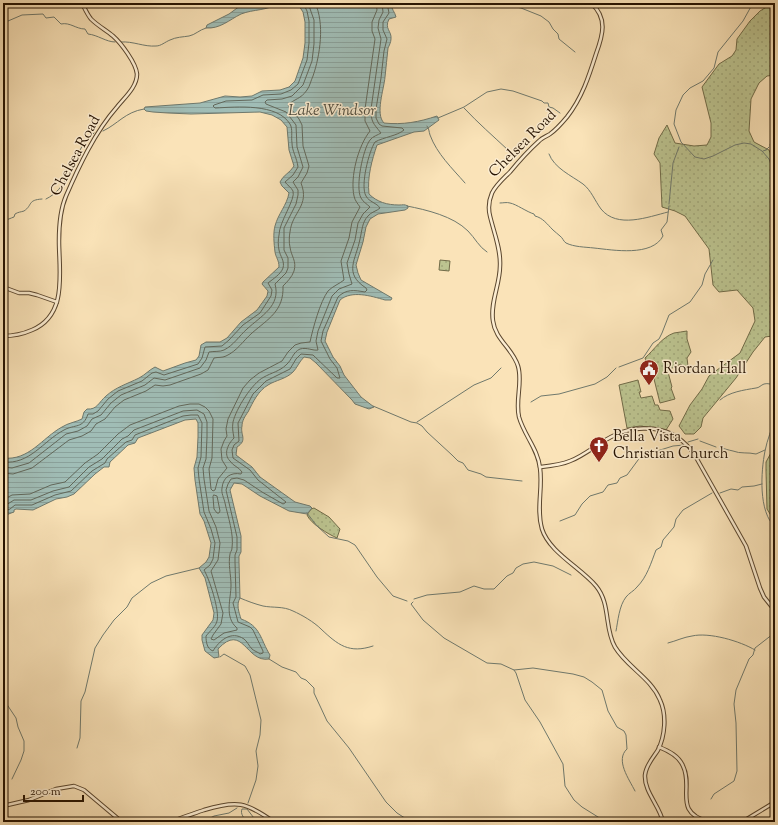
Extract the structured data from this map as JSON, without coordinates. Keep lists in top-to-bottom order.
{
  "streets": {
    "street": ["Chelsea Road"]
  },
  "water": ["Lake Windsor"],
  "places": {
    "public building": ["Riordan Hall"],
    "church": ["Bella Vista Christian Church"]
  },
  "scale_bar": "200 m"
}
